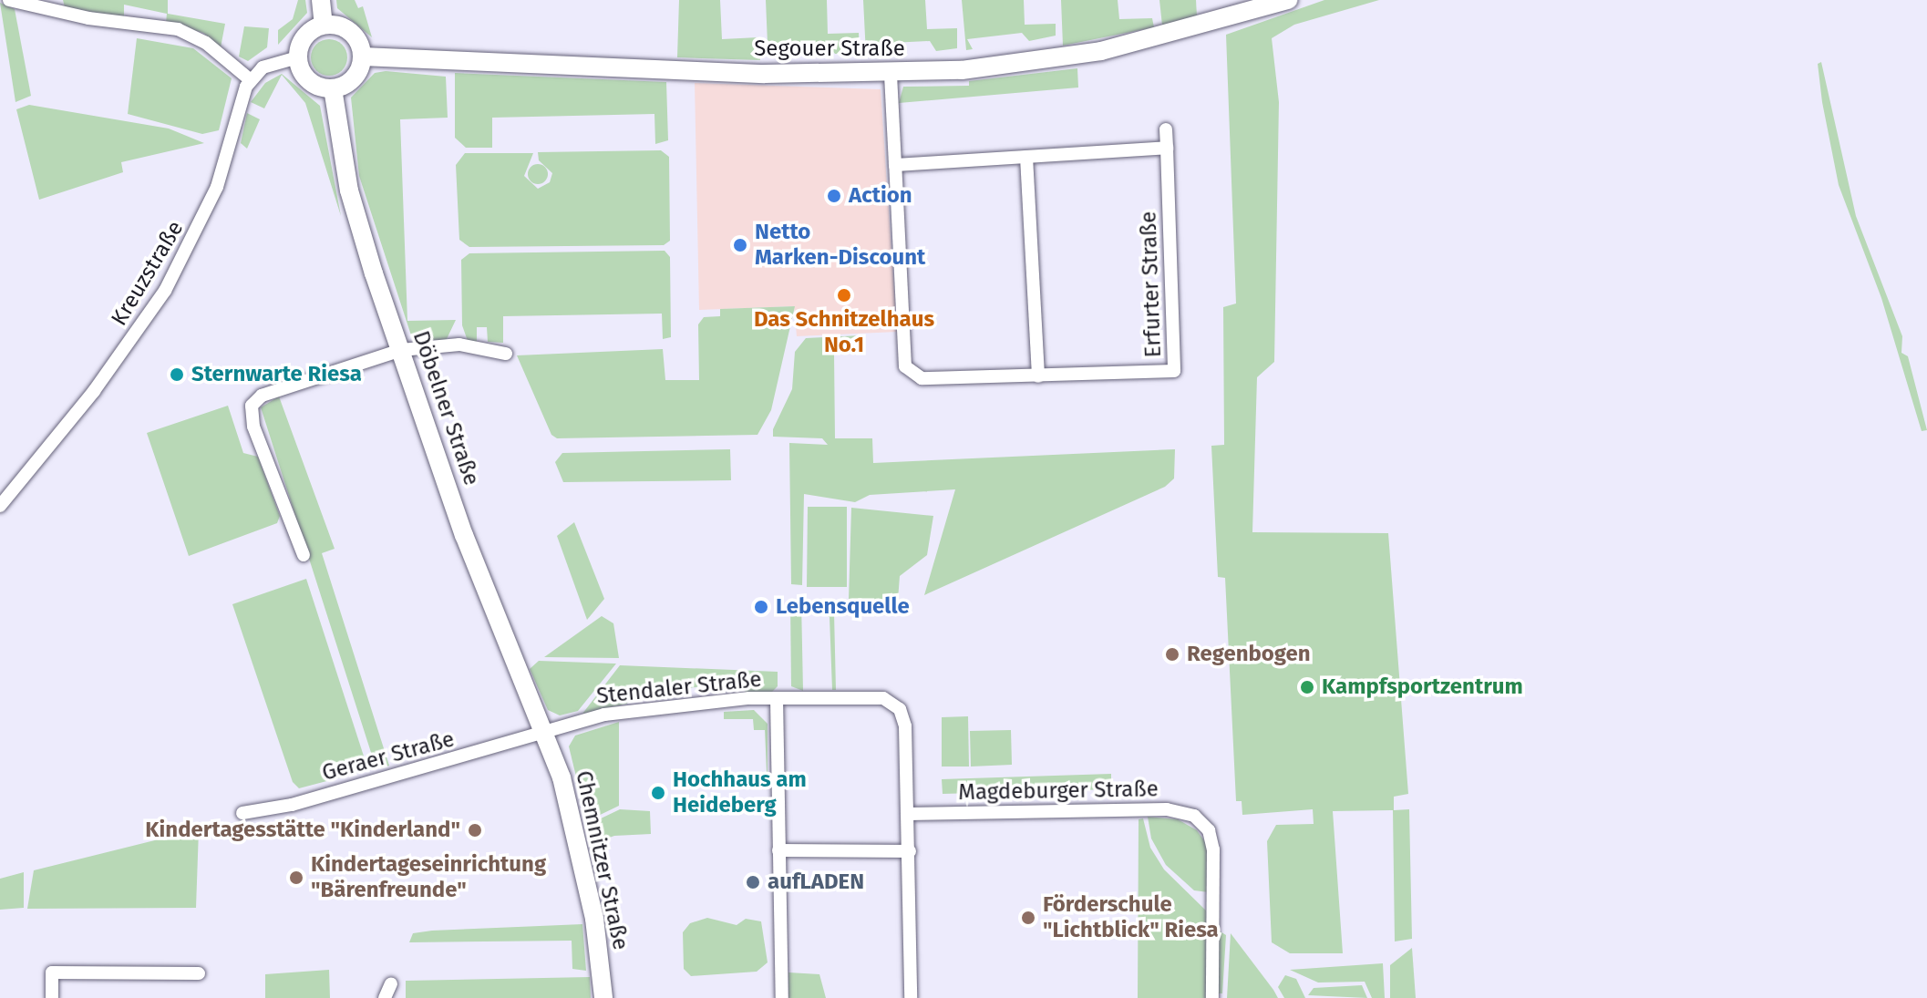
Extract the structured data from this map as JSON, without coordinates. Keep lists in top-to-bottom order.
{
  "streets": {
    "street": [
      "Segouer Straße",
      "Kreuzstraße",
      "Erfurter Straße",
      "Döbelner Straße",
      "Stendaler Straße",
      "Geraer Straße",
      "Magdeburger Straße",
      "Chemnitzer Straße"
    ]
  },
  "crossings": [
    ["Segouer Straße", "Erfurter Straße"],
    ["Segouer Straße", "Döbelner Straße"],
    ["Döbelner Straße", "Stendaler Straße"],
    ["Döbelner Straße", "Geraer Straße"],
    ["Döbelner Straße", "Chemnitzer Straße"],
    ["Stendaler Straße", "Geraer Straße"],
    ["Stendaler Straße", "Chemnitzer Straße"],
    ["Geraer Straße", "Chemnitzer Straße"]
  ],
  "places": [
    "Action",
    "Netto Marken-Discount",
    "Das Schnitzelhaus No.1",
    "Sternwarte Riesa",
    "Lebensquelle",
    "Regenbogen",
    "Kampfsportzentrum",
    "Hochhaus am Heideberg",
    "Kindertagesstätte \"Kinderland\"",
    "Kindertageseinrichtung \"Bärenfreunde\"",
    "aufLADEN",
    "Förderschule \"Lichtblick\" Riesa"
  ]
}
